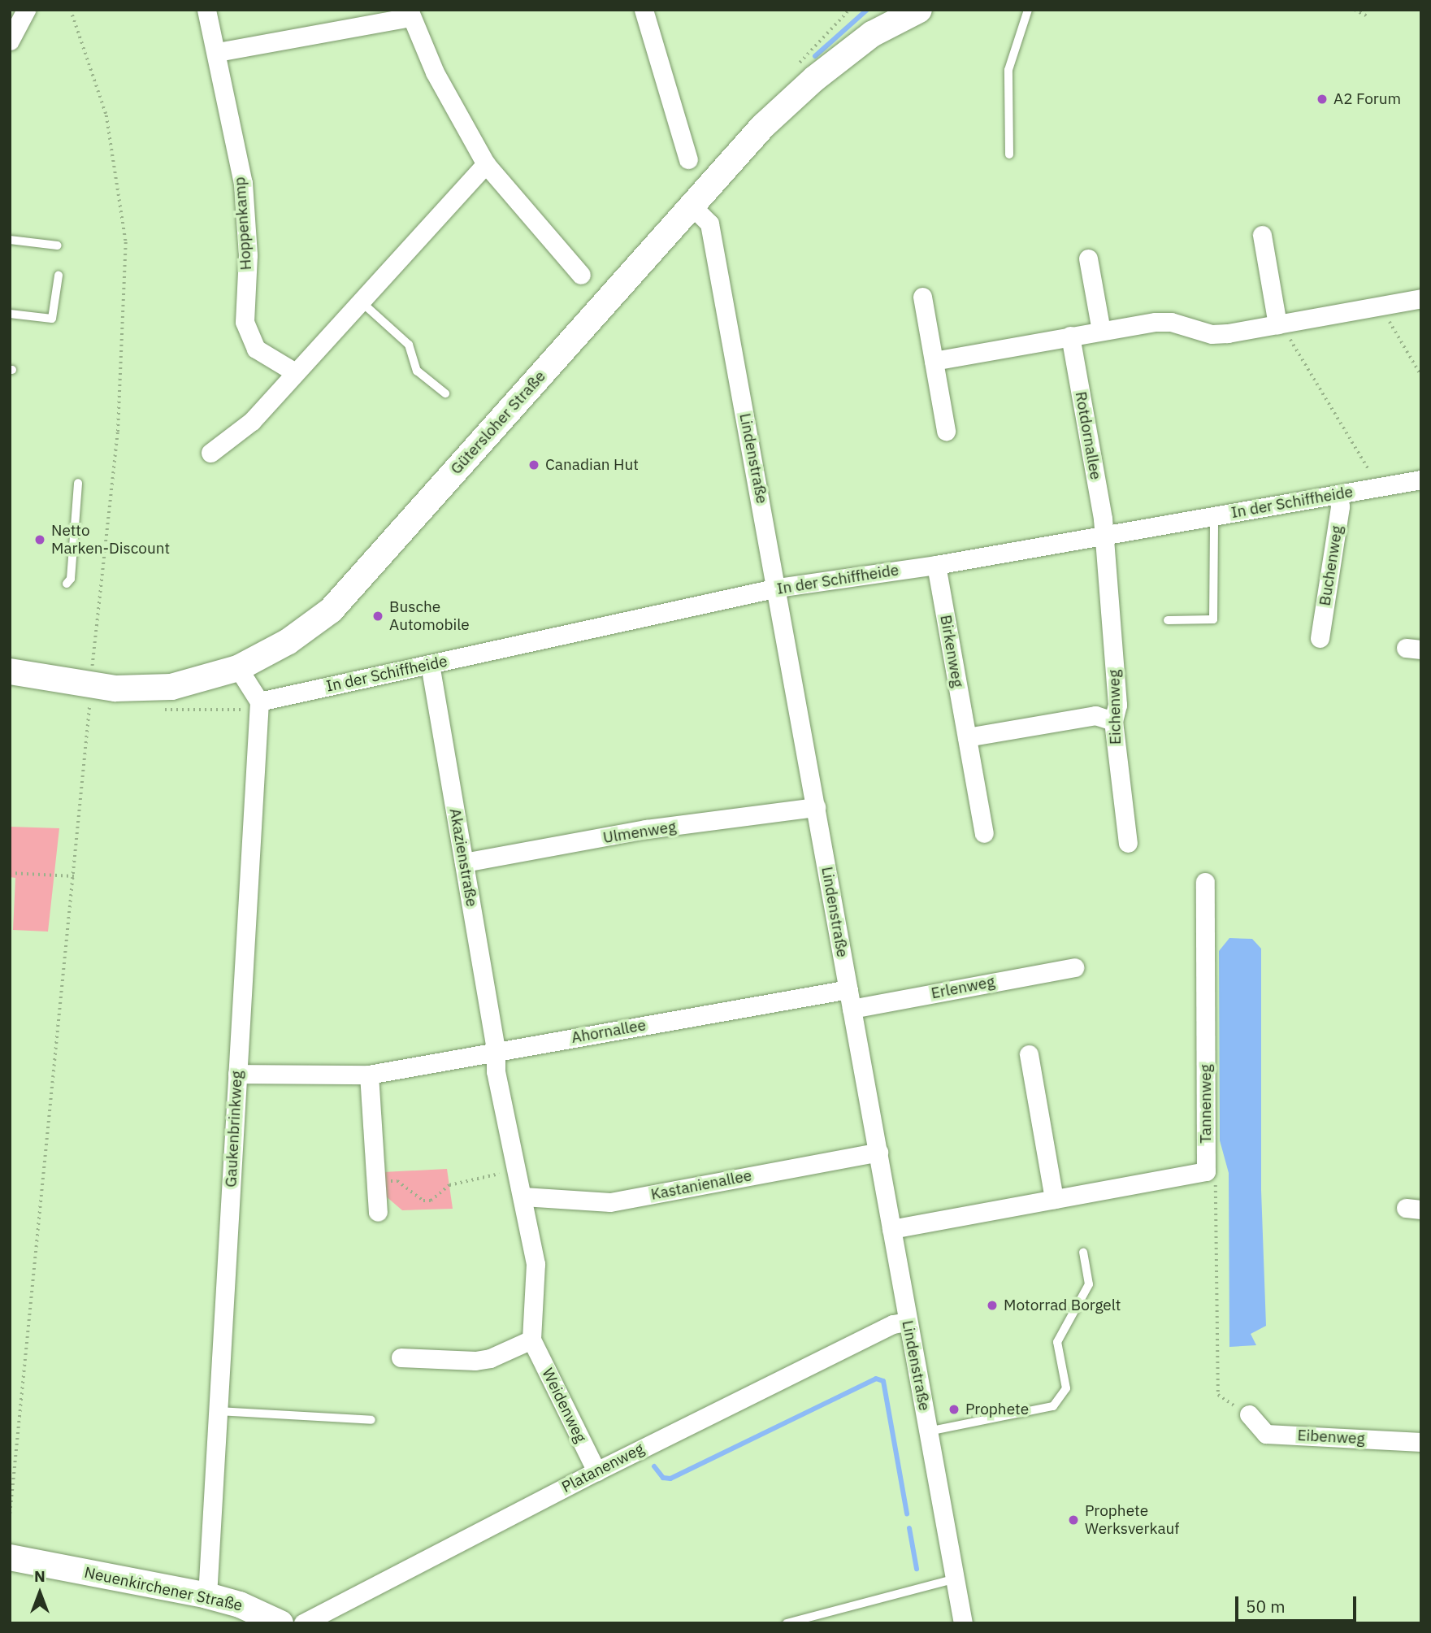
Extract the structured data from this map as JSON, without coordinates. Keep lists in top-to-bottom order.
{
  "streets": {
    "main road": ["Gütersloher Straße", "Neuenkirchener Straße"],
    "street": [
      "Hoppenkamp",
      "Rotdornallee",
      "Lindenstraße",
      "In der Schiffheide",
      "Buchenweg",
      "Birkenweg",
      "Eichenweg",
      "Ulmenweg",
      "Akazienstraße",
      "Erlenweg",
      "Ahornallee",
      "Tannenweg",
      "Gaukenbrinkweg",
      "Kastanienallee",
      "Weidenweg",
      "Eibenweg",
      "Platanenweg"
    ]
  },
  "crossings": [
    ["Gütersloher Straße", "Lindenstraße"],
    ["Rotdornallee", "In der Schiffheide"],
    ["Rotdornallee", "Eichenweg"],
    ["Lindenstraße", "In der Schiffheide"],
    ["Lindenstraße", "Ulmenweg"],
    ["Lindenstraße", "Erlenweg"],
    ["Lindenstraße", "Ahornallee"],
    ["Lindenstraße", "Tannenweg"],
    ["Lindenstraße", "Kastanienallee"],
    ["Lindenstraße", "Platanenweg"],
    ["In der Schiffheide", "Buchenweg"],
    ["In der Schiffheide", "Birkenweg"],
    ["In der Schiffheide", "Eichenweg"],
    ["In der Schiffheide", "Akazienstraße"],
    ["In der Schiffheide", "Gaukenbrinkweg"],
    ["Ulmenweg", "Akazienstraße"],
    ["Akazienstraße", "Ahornallee"],
    ["Ahornallee", "Gaukenbrinkweg"],
    ["Gaukenbrinkweg", "Neuenkirchener Straße"],
    ["Kastanienallee", "Weidenweg"],
    ["Weidenweg", "Platanenweg"]
  ],
  "places": [
    "A2 Forum",
    "Canadian Hut",
    "Netto Marken-Discount",
    "Busche Automobile",
    "Motorrad Borgelt",
    "Prophete",
    "Prophete Werksverkauf"
  ],
  "scale_bar": "50 m",
  "north": "top"
}
